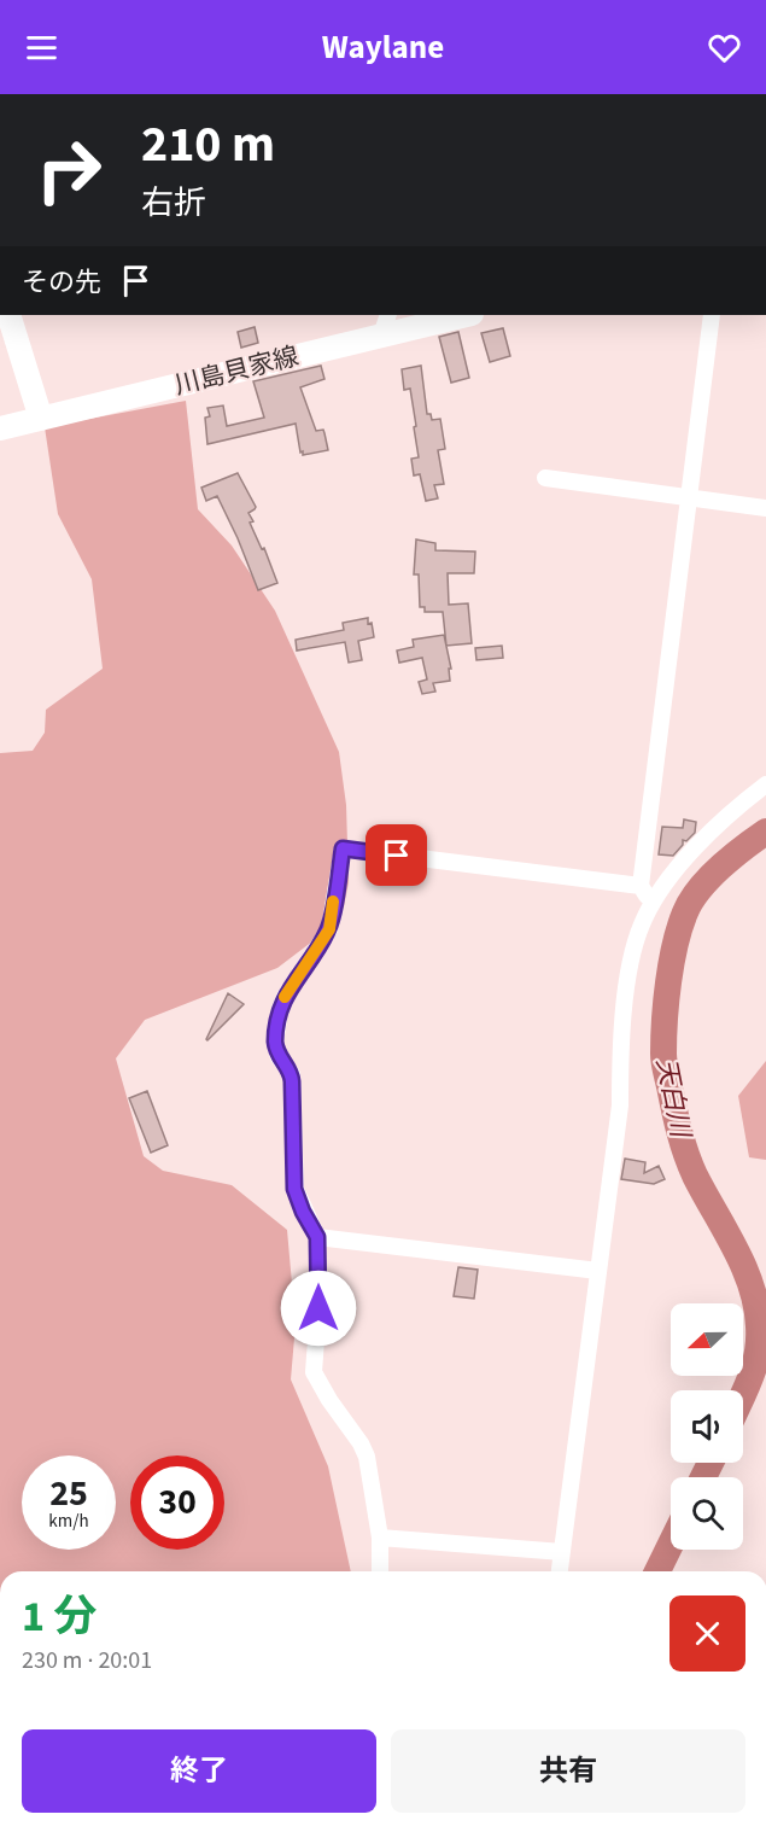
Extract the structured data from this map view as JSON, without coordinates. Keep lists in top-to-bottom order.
{
  "streets": {
    "main road": ["川島貝家線"]
  },
  "water": ["天白川"],
  "north": "left",
  "page": {
    "header": "Waylane",
    "turn": ["210 m", "右折"],
    "then": "その先",
    "speed": "25 km/h",
    "limit": "30",
    "heading": ["1 分", "230 m · 20:01"],
    "buttons": ["終了", "共有"]
  }
}
